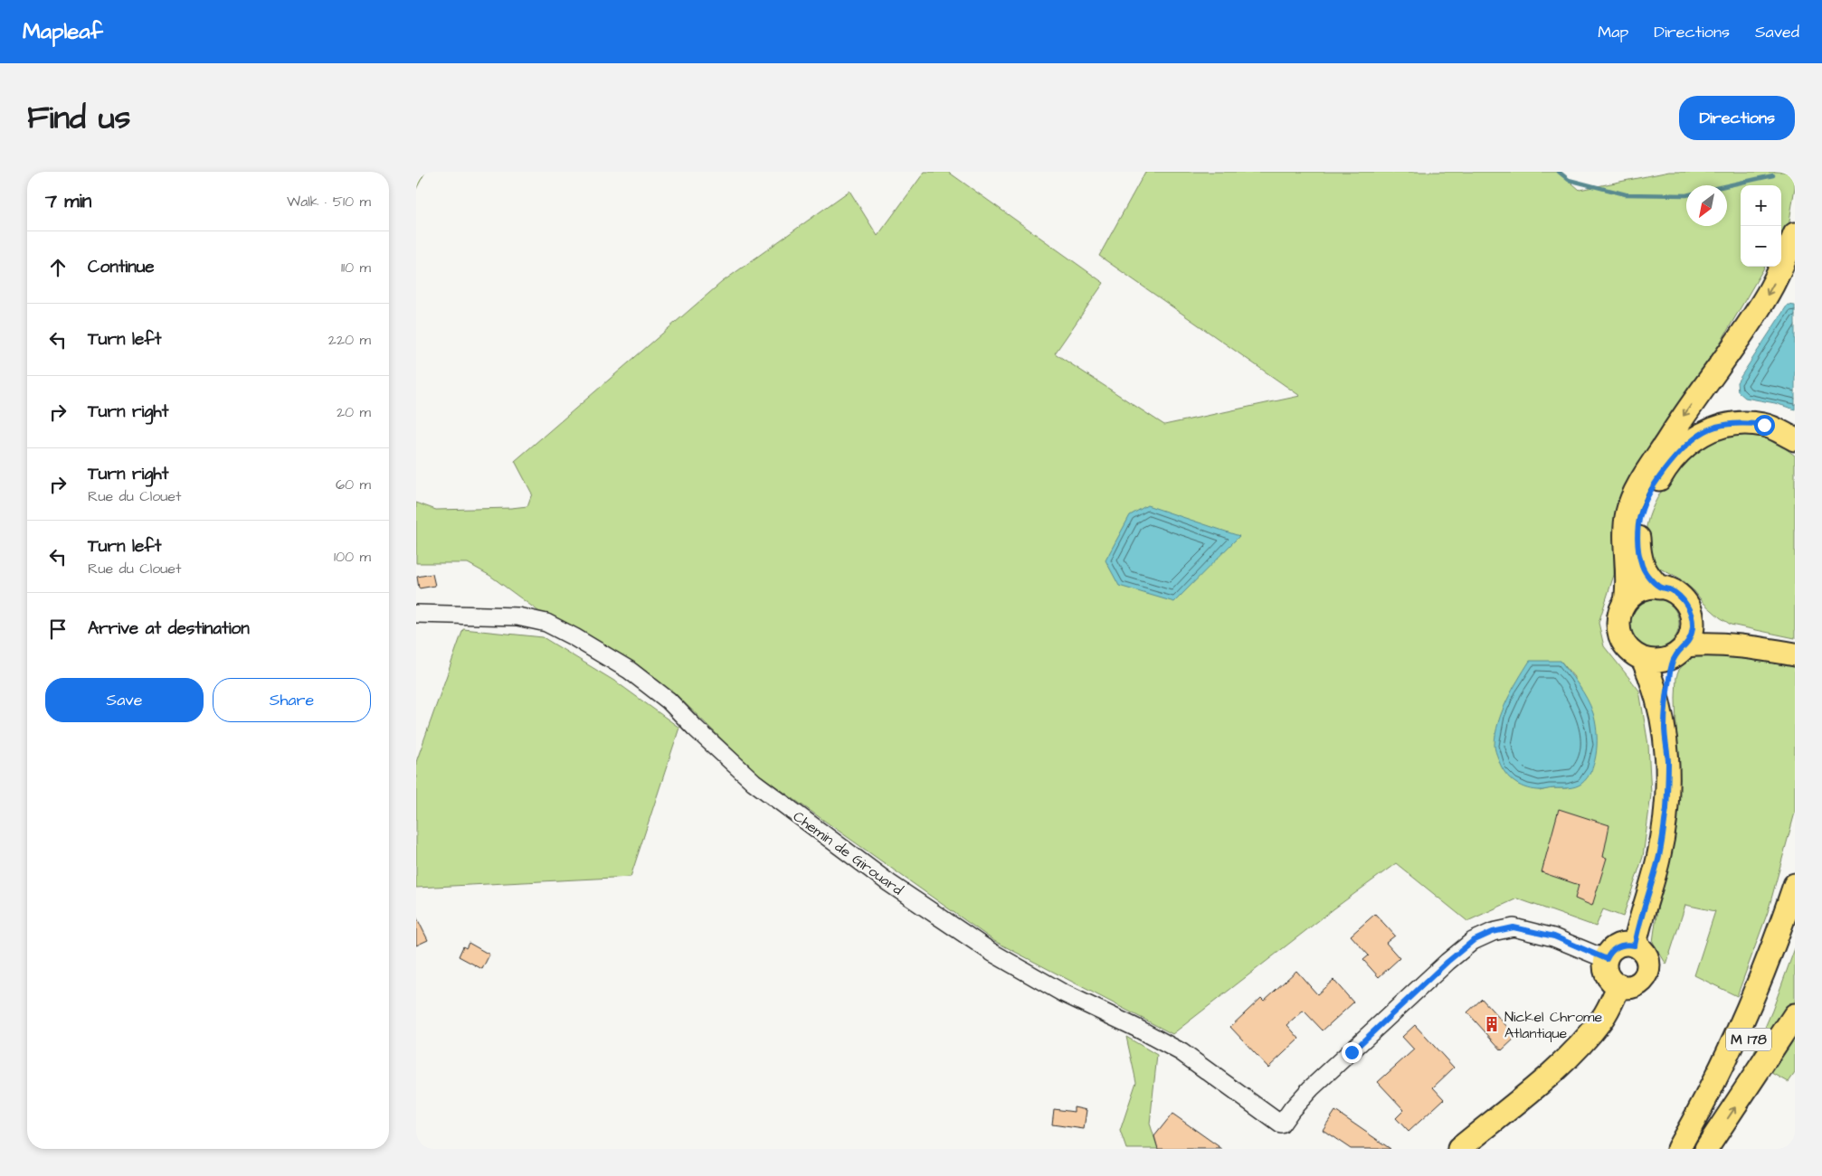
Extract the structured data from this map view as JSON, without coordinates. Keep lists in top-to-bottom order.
{
  "streets": {
    "main road": ["M 178"],
    "street": ["Chemin de Girouard"]
  },
  "places": {
    "building": ["Nickel Chrome Atlantique"]
  },
  "north": "bottom left",
  "page": {
    "header": "Mapleaf",
    "nav": ["Map", "Directions", "Saved"],
    "title": "Find us",
    "buttons": [
      "Directions",
      ["Save", "Share"]
    ],
    "heading": ["7 min", "Walk · 510 m"],
    "map_buttons": ["+", "−"],
    "list": [
      ["Continue", "110 m"],
      ["Turn left", "220 m"],
      ["Turn right", "20 m"],
      ["Turn right", "Rue du Clouet", "60 m"],
      ["Turn left", "Rue du Clouet", "100 m"],
      "Arrive at destination"
    ]
  }
}
